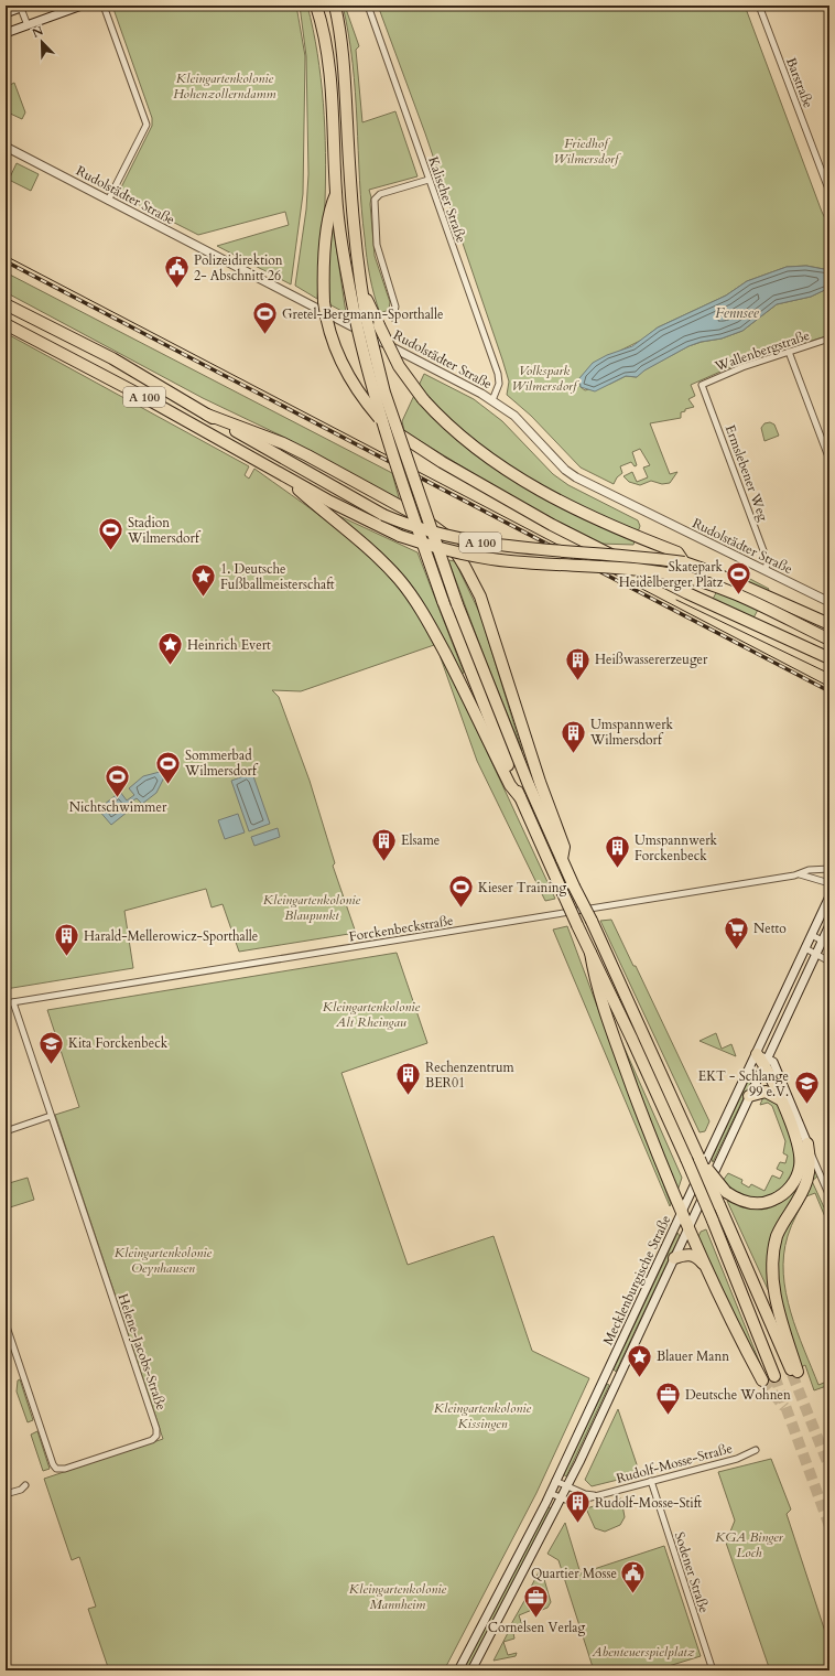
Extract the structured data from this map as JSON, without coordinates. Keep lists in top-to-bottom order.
{
  "streets": {
    "highway": ["A 100"],
    "main road": ["Rudolstädter Straße", "Mecklenburgische Straße"],
    "street": [
      "Barstraße",
      "Kalischer Straße",
      "Wallenbergstraße",
      "Ermslebener Weg",
      "Forckenbeckstraße",
      "Helene-Jacobs-Straße",
      "Rudolf-Mosse-Straße",
      "Sodener Straße"
    ]
  },
  "crossings": [
    ["Rudolstädter Straße", "Kalischer Straße"],
    ["Rudolstädter Straße", "Ermslebener Weg"],
    ["Wallenbergstraße", "Ermslebener Weg"],
    ["Forckenbeckstraße", "Helene-Jacobs-Straße"],
    ["Mecklenburgische Straße", "Rudolf-Mosse-Straße"],
    ["Rudolf-Mosse-Straße", "Sodener Straße"]
  ],
  "water": ["Fennsee"],
  "parks": [
    "Kleingartenkolonie Hohenzollerndamm",
    "Friedhof Wilmersdorf",
    "Volkspark Wilmersdorf",
    "Kleingartenkolonie Blaupunkt",
    "Kleingartenkolonie Alt Rheingau",
    "Kleingartenkolonie Oeynhausen",
    "Kleingartenkolonie Kissingen",
    "KGA Binger Loch",
    "Kleingartenkolonie Mannheim",
    "Abenteuerspielplatz"
  ],
  "places": {
    "public building": ["Polizeidirektion 2- Abschnitt 26", "Quartier Mosse"],
    "sports": [
      "Gretel-Bergmann-Sporthalle",
      "Stadion Wilmersdorf",
      "Skatepark Heidelberger Platz",
      "Sommerbad Wilmersdorf",
      "Nichtschwimmer",
      "Kieser Training"
    ],
    "place": ["1. Deutsche Fußballmeisterschaft", "Heinrich Evert", "Blauer Mann"],
    "building": [
      "Heißwassererzeuger",
      "Umspannwerk Wilmersdorf",
      "Elsame",
      "Umspannwerk Forckenbeck",
      "Harald-Mellerowicz-Sporthalle",
      "Rechenzentrum BER01",
      "Rudolf-Mosse-Stift"
    ],
    "supermarket": ["Netto"],
    "school or university": ["Kita Forckenbeck", "EKT - Schlange 99 e.V."],
    "office": ["Deutsche Wohnen", "Cornelsen Verlag"]
  },
  "north": "top left"
}
